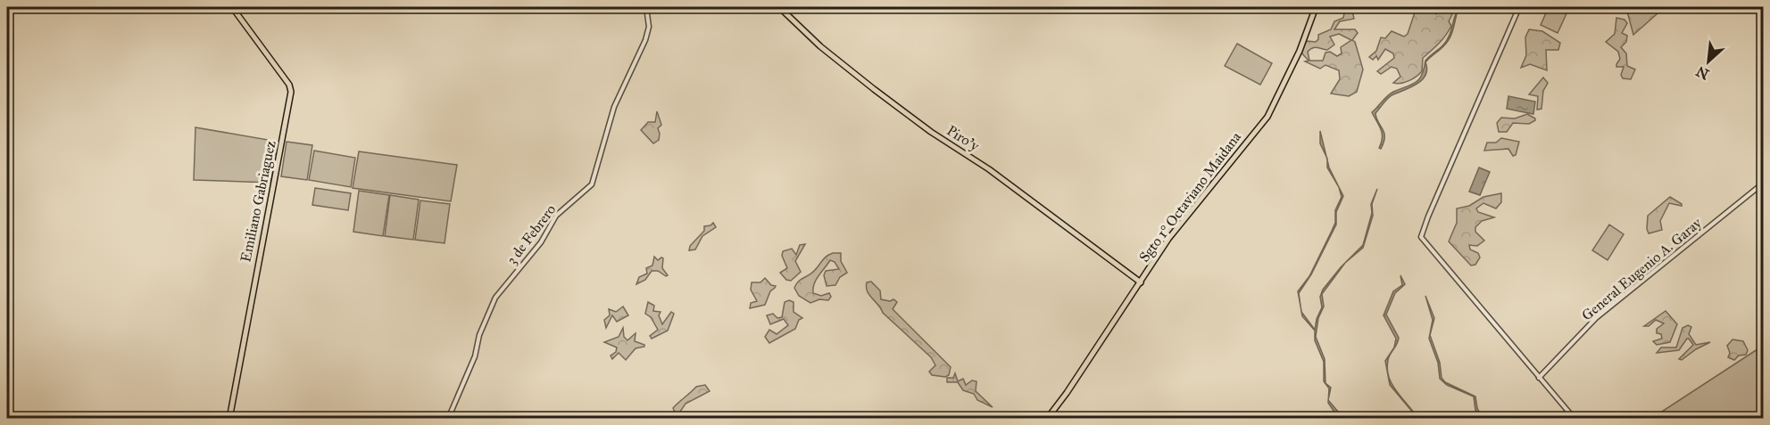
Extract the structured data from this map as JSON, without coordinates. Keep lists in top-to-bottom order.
{
  "streets": {
    "main road": ["Piro'y", "Sgto 1° Octaviano Maidana", "Emiliano Gabriaguez"],
    "street": ["3 de Febrero", "General Eugenio A. Garay"]
  },
  "crossings": [
    ["Piro'y", "Sgto 1° Octaviano Maidana"]
  ],
  "north": "bottom left"
}
